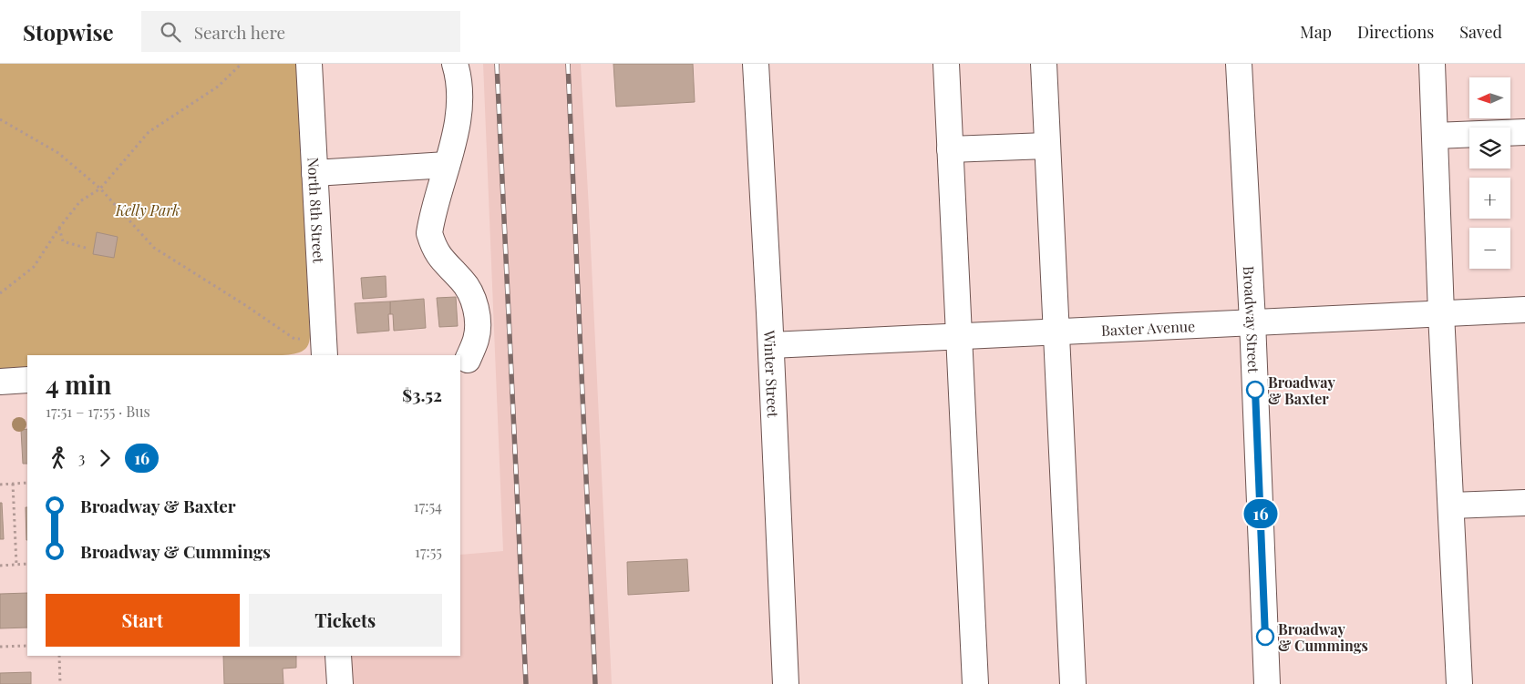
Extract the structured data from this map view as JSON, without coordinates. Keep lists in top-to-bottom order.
{
  "streets": {
    "street": [
      "North 8th Street",
      "Broadway Street",
      "Baxter Avenue",
      "Winter Street"
    ]
  },
  "crossings": [
    ["Broadway Street", "Baxter Avenue"],
    ["Baxter Avenue", "Winter Street"]
  ],
  "parks": ["Kelly Park"],
  "places": ["Broadway & Baxter", "Broadway & Cummings"],
  "lines": ["bus line 16"],
  "north": "left",
  "page": {
    "header": "Stopwise",
    "search": "Search here",
    "nav": ["Map", "Directions", "Saved"],
    "on_map": "16",
    "map_buttons": ["+", "−"],
    "heading": ["4 min", "17:51 – 17:55 · Bus", "$3.52"],
    "legs": ["3", "16"],
    "list": [
      {
        "name": "Broadway & Baxter",
        "value": "17:54"
      },
      {
        "name": "Broadway & Cummings",
        "value": "17:55"
      }
    ],
    "buttons": ["Start", "Tickets"]
  }
}
